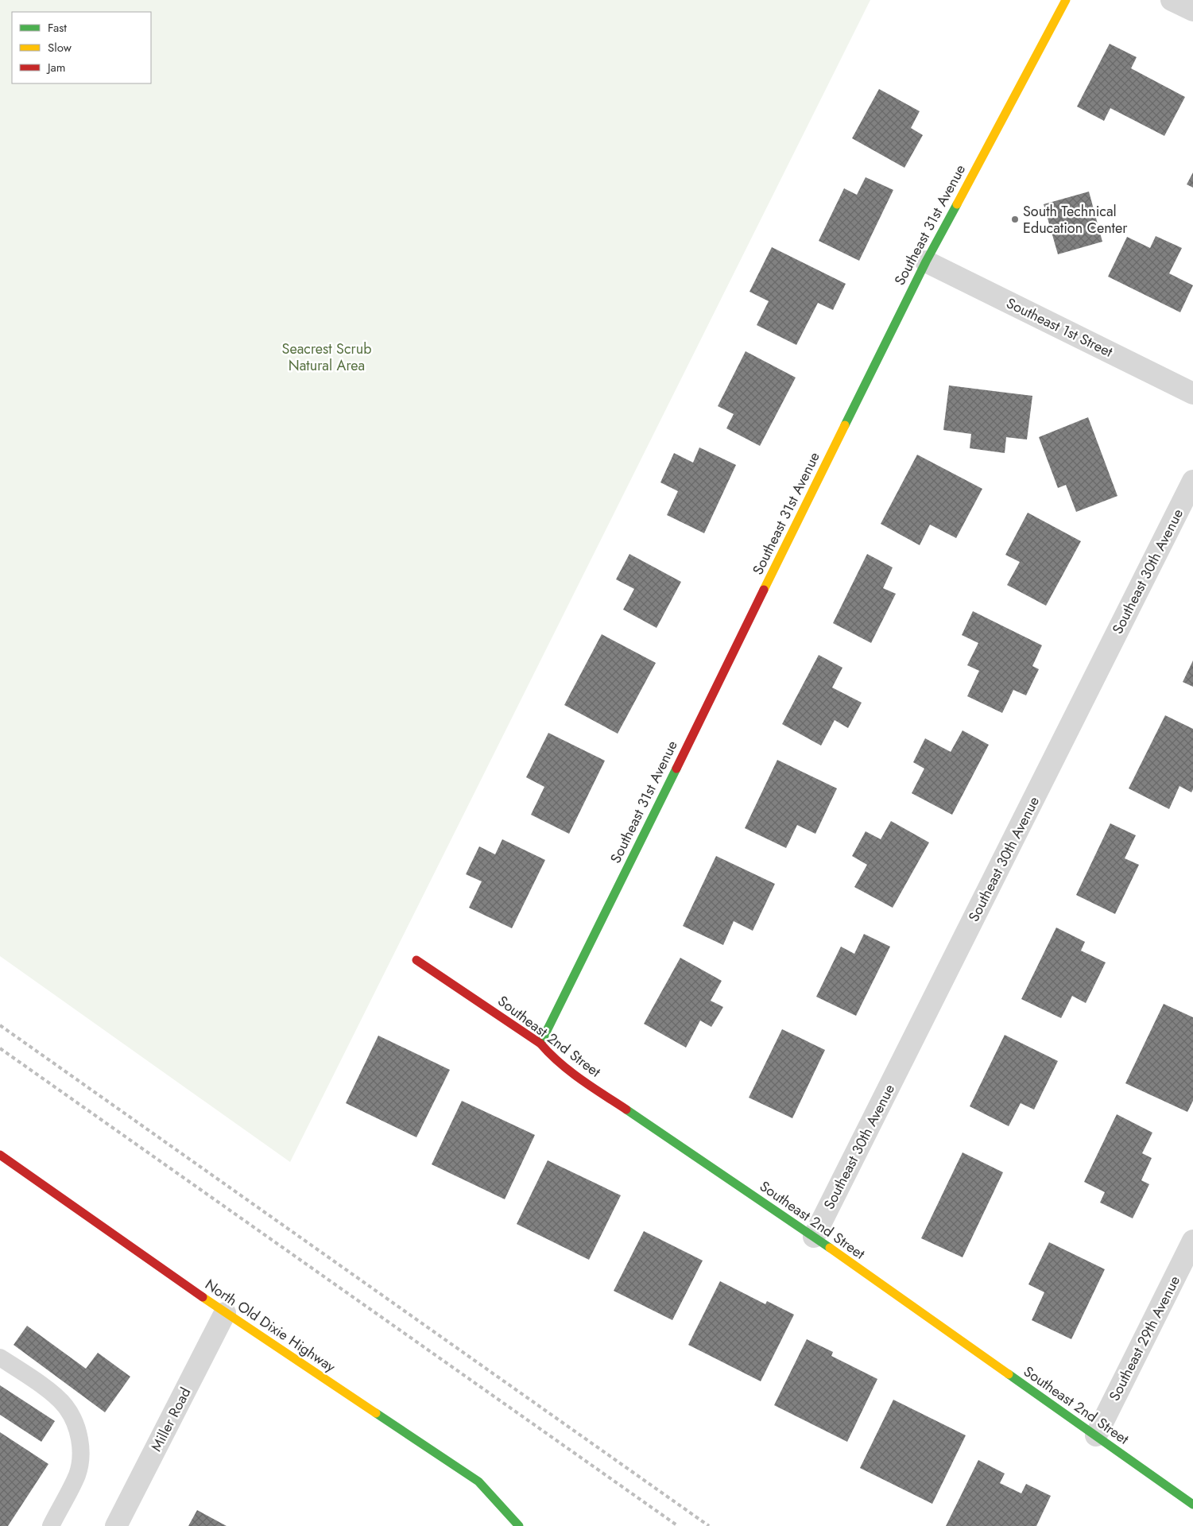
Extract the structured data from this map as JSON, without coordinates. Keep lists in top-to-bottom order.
{
  "streets": {
    "street": [
      "Southeast 31st Avenue",
      "Southeast 1st Street",
      "Southeast 30th Avenue",
      "Southeast 2nd Street",
      "North Old Dixie Highway",
      "Southeast 29th Avenue",
      "Miller Road"
    ]
  },
  "crossings": [
    ["Southeast 31st Avenue", "Southeast 1st Street"],
    ["Southeast 31st Avenue", "Southeast 2nd Street"],
    ["Southeast 30th Avenue", "Southeast 2nd Street"],
    ["Southeast 2nd Street", "Southeast 29th Avenue"],
    ["North Old Dixie Highway", "Miller Road"]
  ],
  "parks": ["Seacrest Scrub Natural Area"],
  "places": ["South Technical Education Center"],
  "legend": ["Fast", "Slow", "Jam"]
}
